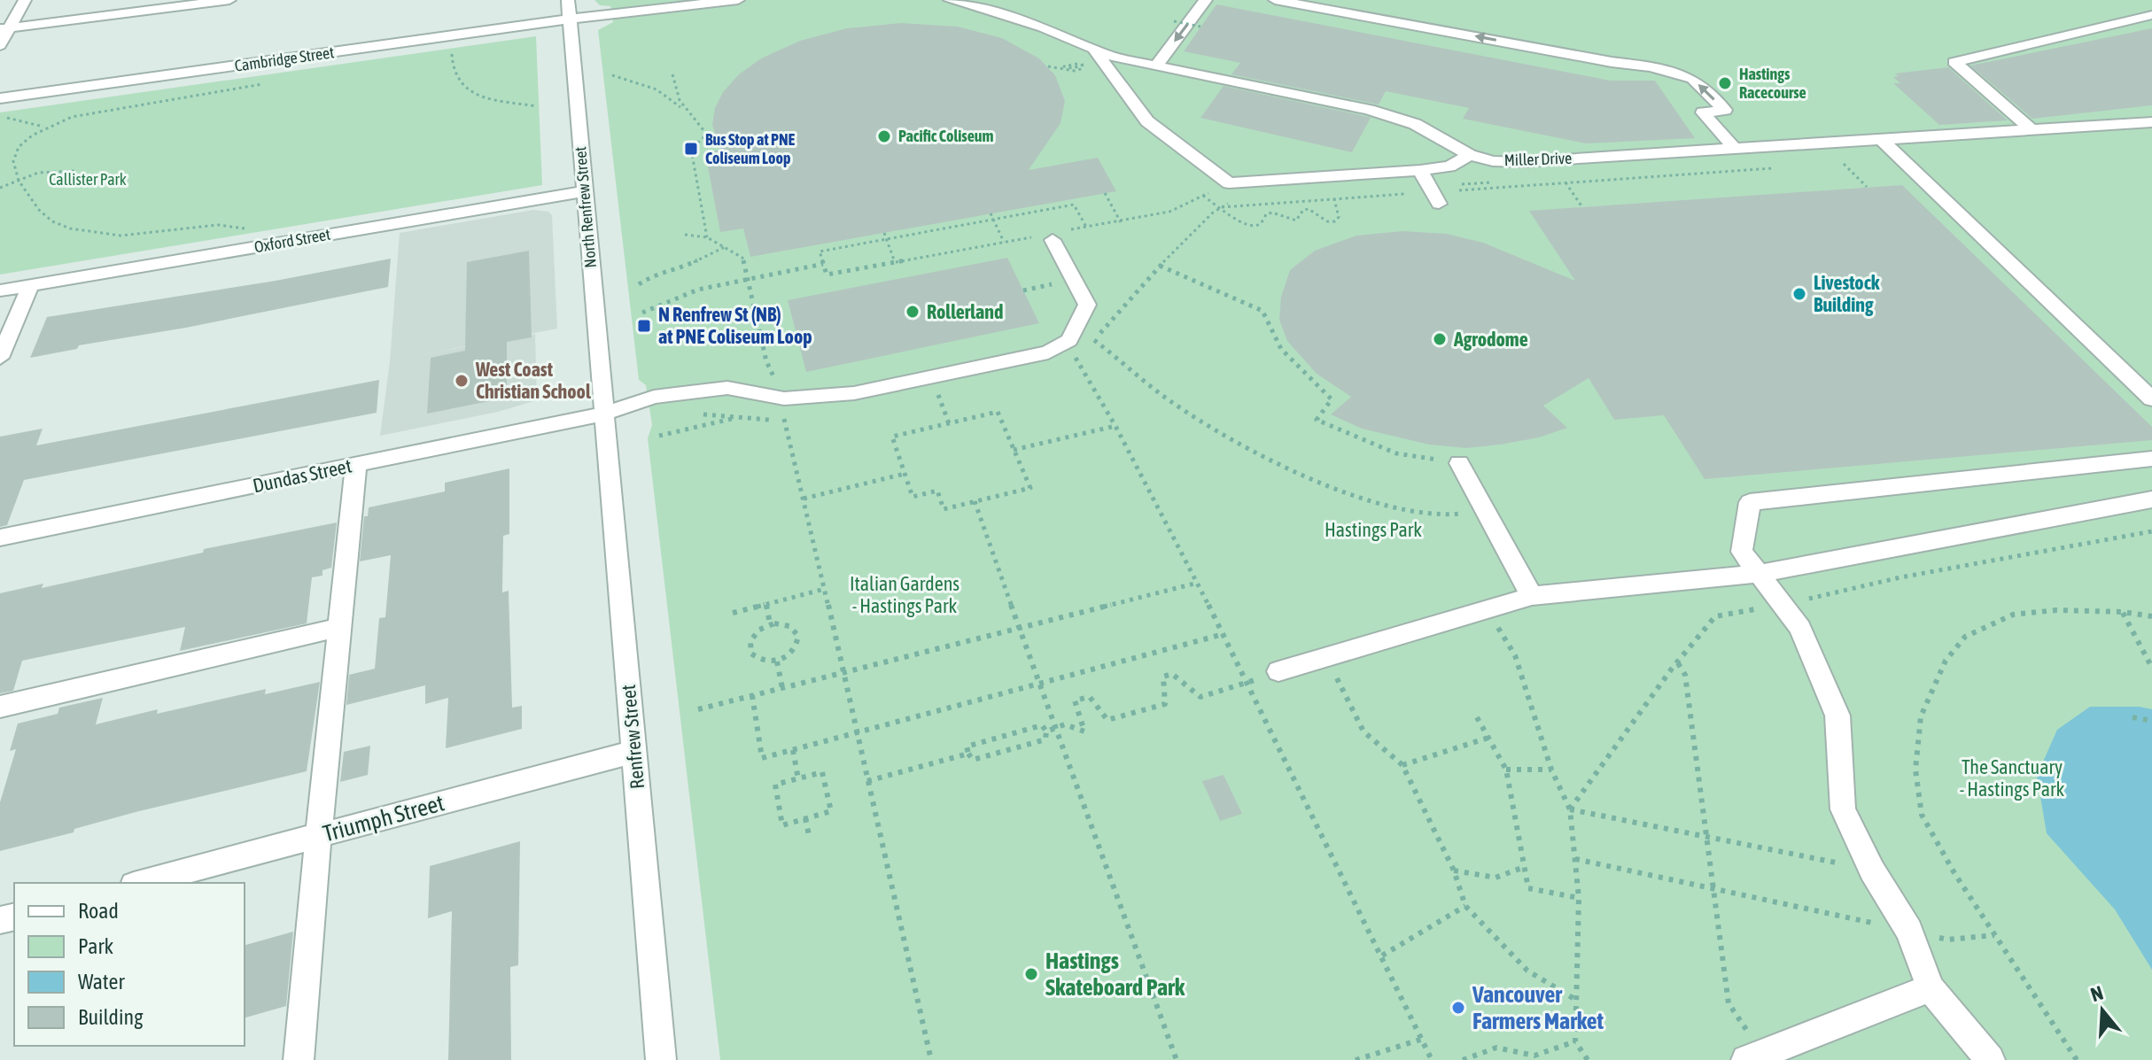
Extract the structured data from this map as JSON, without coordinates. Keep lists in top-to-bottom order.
{
  "streets": {
    "street": [
      "Cambridge Street",
      "Miller Drive",
      "North Renfrew Street",
      "Oxford Street",
      "Dundas Street",
      "Renfrew Street",
      "Triumph Street"
    ]
  },
  "crossings": [
    ["Cambridge Street", "North Renfrew Street"],
    ["North Renfrew Street", "Oxford Street"],
    ["North Renfrew Street", "Dundas Street"],
    ["North Renfrew Street", "Renfrew Street"],
    ["Dundas Street", "Renfrew Street"],
    ["Renfrew Street", "Triumph Street"]
  ],
  "parks": [
    "Callister Park",
    "Hastings Park",
    "Italian Gardens - Hastings Park",
    "The Sanctuary - Hastings Park"
  ],
  "places": {
    "other": [
      "Hastings Racecourse",
      "Pacific Coliseum",
      "Livestock Building",
      "Rollerland",
      "Agrodome",
      "West Coast Christian School",
      "Hastings Skateboard Park",
      "Vancouver Farmers Market"
    ],
    "transit": ["Bus Stop at PNE Coliseum Loop", "N Renfrew St (NB) at PNE Coliseum Loop"]
  },
  "legend": [
    "Road",
    "Park",
    "Water",
    "Building"
  ],
  "north": "top"
}
